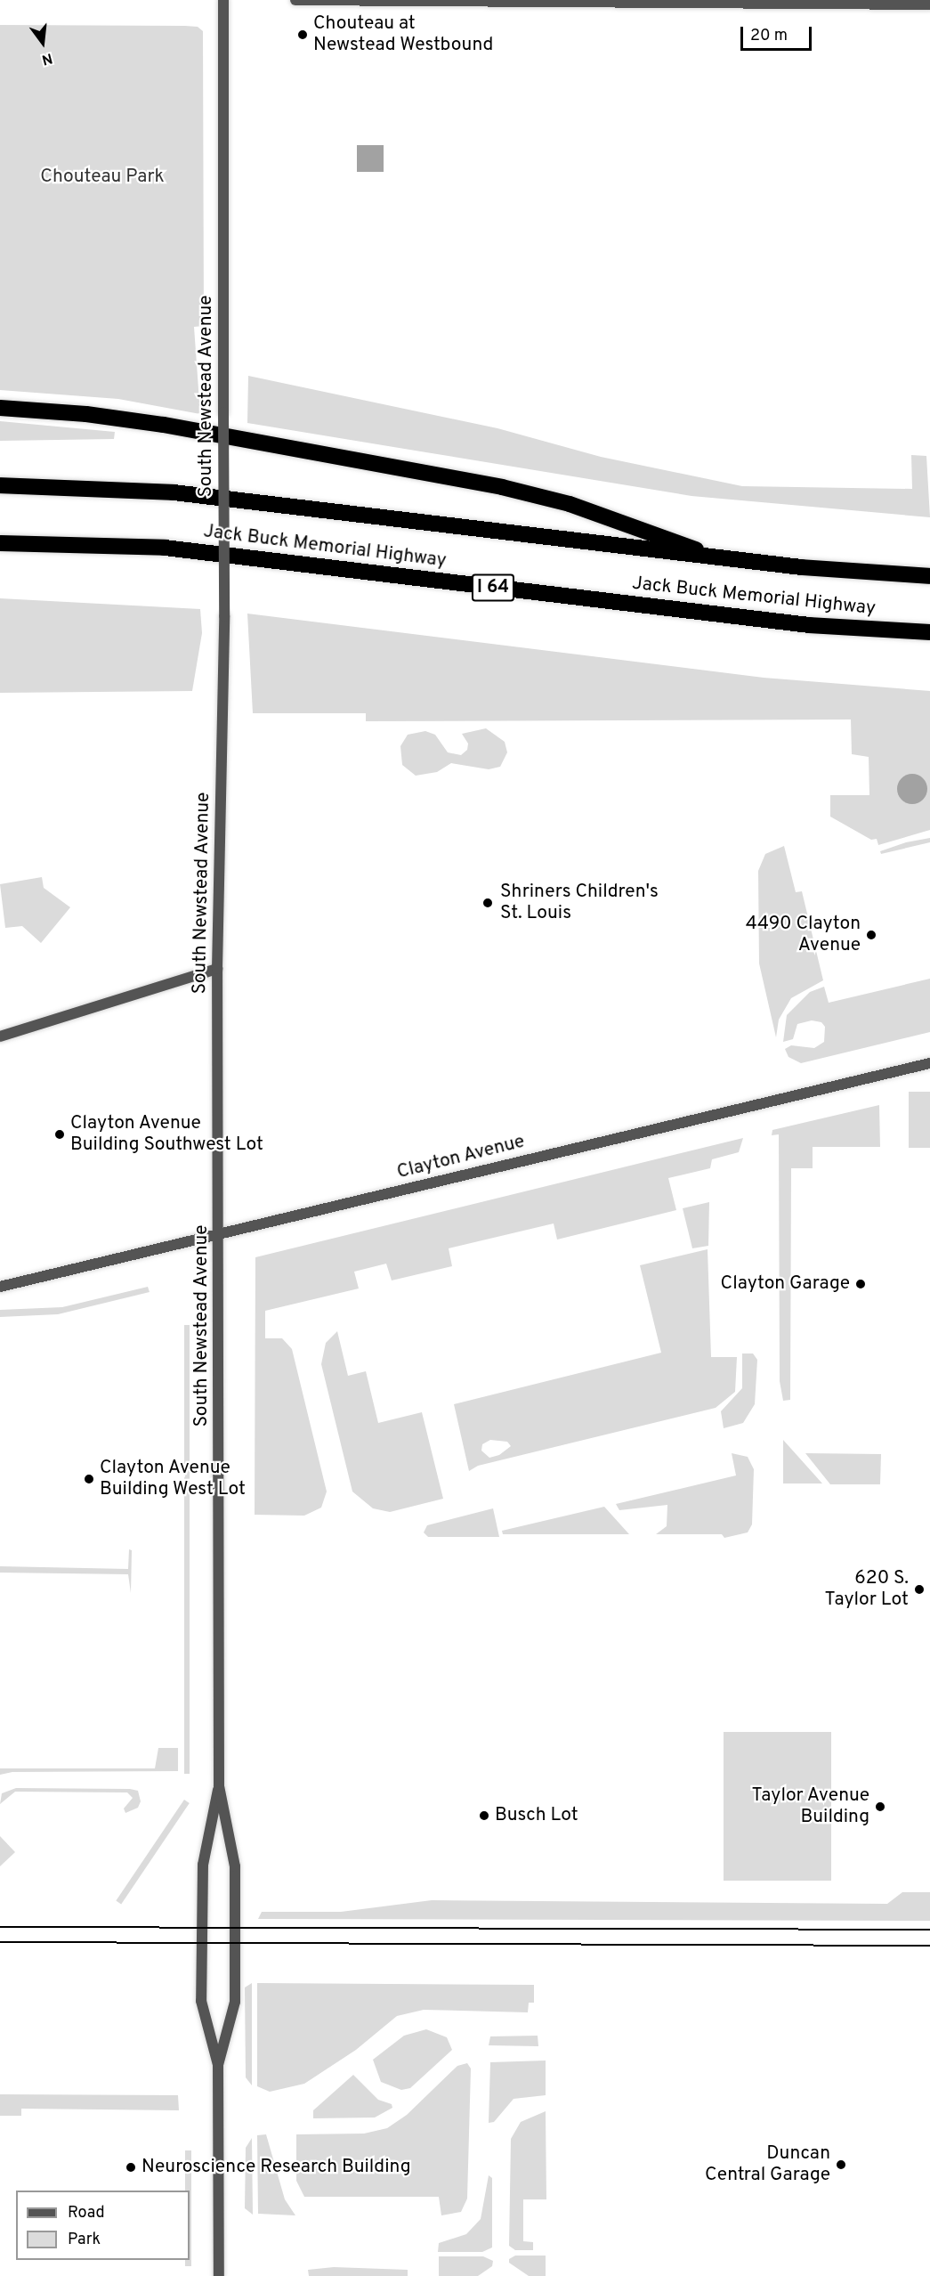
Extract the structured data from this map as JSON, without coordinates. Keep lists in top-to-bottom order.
{
  "streets": {
    "highway": ["Jack Buck Memorial Highway", "I 64"],
    "street": ["South Newstead Avenue", "Clayton Avenue"]
  },
  "crossings": [
    ["South Newstead Avenue", "Clayton Avenue"]
  ],
  "parks": ["Chouteau Park"],
  "places": [
    "Chouteau at Newstead Westbound",
    "Shriners Children's St. Louis",
    "4490 Clayton Avenue",
    "Clayton Avenue Building Southwest Lot",
    "Clayton Garage",
    "Clayton Avenue Building West Lot",
    "620 S. Taylor Lot",
    "Taylor Avenue Building",
    "Busch Lot",
    "Duncan Central Garage",
    "Neuroscience Research Building"
  ],
  "legend": ["Road", "Park"],
  "scale_bar": "20 m",
  "north": "bottom"
}
